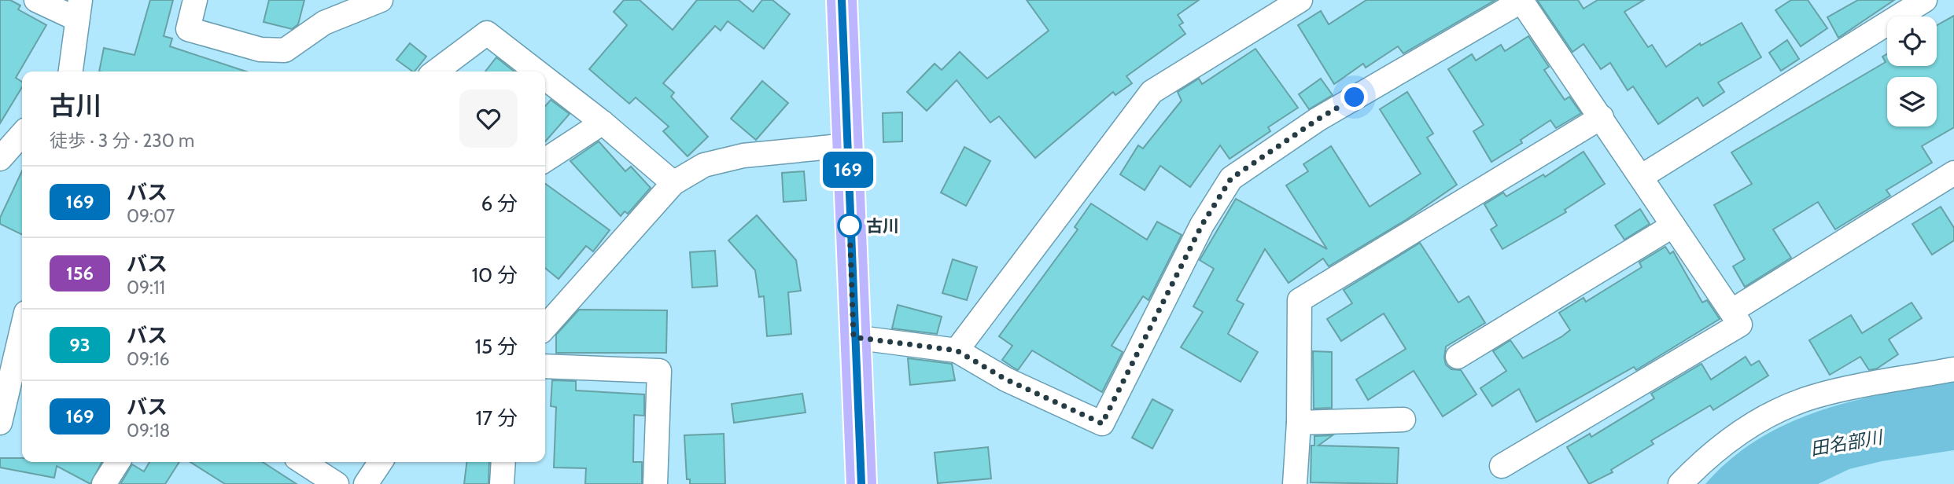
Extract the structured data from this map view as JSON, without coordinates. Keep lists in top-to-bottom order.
{
  "water": ["田名部川"],
  "places": ["古川"],
  "lines": ["bus line 169"],
  "page": {
    "on_map": "169",
    "heading": ["古川", "徒歩 · 3 分 · 230 m"],
    "list": [
      {
        "mark": "169",
        "name": "バス",
        "note": "09:07",
        "value": "6 分"
      },
      {
        "mark": "156",
        "name": "バス",
        "note": "09:11",
        "value": "10 分"
      },
      {
        "mark": "93",
        "name": "バス",
        "note": "09:16",
        "value": "15 分"
      },
      {
        "mark": "169",
        "name": "バス",
        "note": "09:18",
        "value": "17 分"
      }
    ]
  }
}
